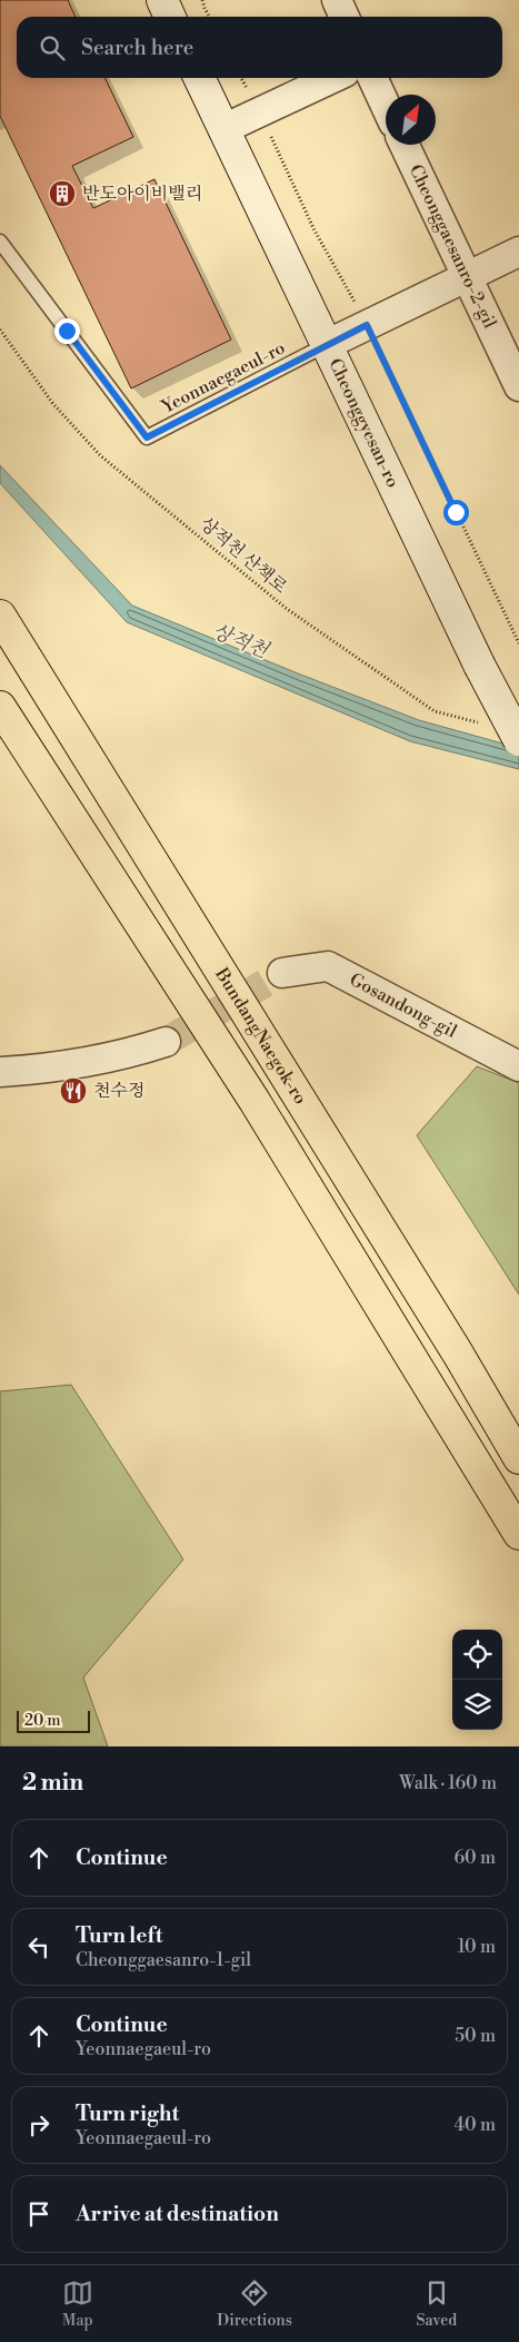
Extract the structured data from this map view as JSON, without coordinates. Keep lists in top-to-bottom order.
{
  "streets": {
    "highway": ["BundangNaegok-ro"],
    "main road": ["Cheonggyesan-ro"],
    "street": ["Cheonggaesanro-2-gil", "Gosandong-gil"],
    "lane": ["Yeonnaegaeul-ro"],
    "path": ["상적천 산책로"]
  },
  "crossings": [
    ["Yeonnaegaeul-ro", "Cheonggyesan-ro"]
  ],
  "water": ["상적천"],
  "places": {
    "building": ["반도아이비밸리"],
    "restaurant": ["천수정"]
  },
  "scale_bar": "20 m",
  "north": "top right",
  "page": {
    "search": "Search here",
    "scale": "20 m",
    "heading": ["2 min", "Walk · 160 m"],
    "list": [
      ["Continue", "60 m"],
      ["Turn left", "Cheonggaesanro-1-gil", "10 m"],
      ["Continue", "Yeonnaegaeul-ro", "50 m"],
      ["Turn right", "Yeonnaegaeul-ro", "40 m"],
      "Arrive at destination"
    ],
    "nav": ["Map", "Directions", "Saved"]
  }
}
